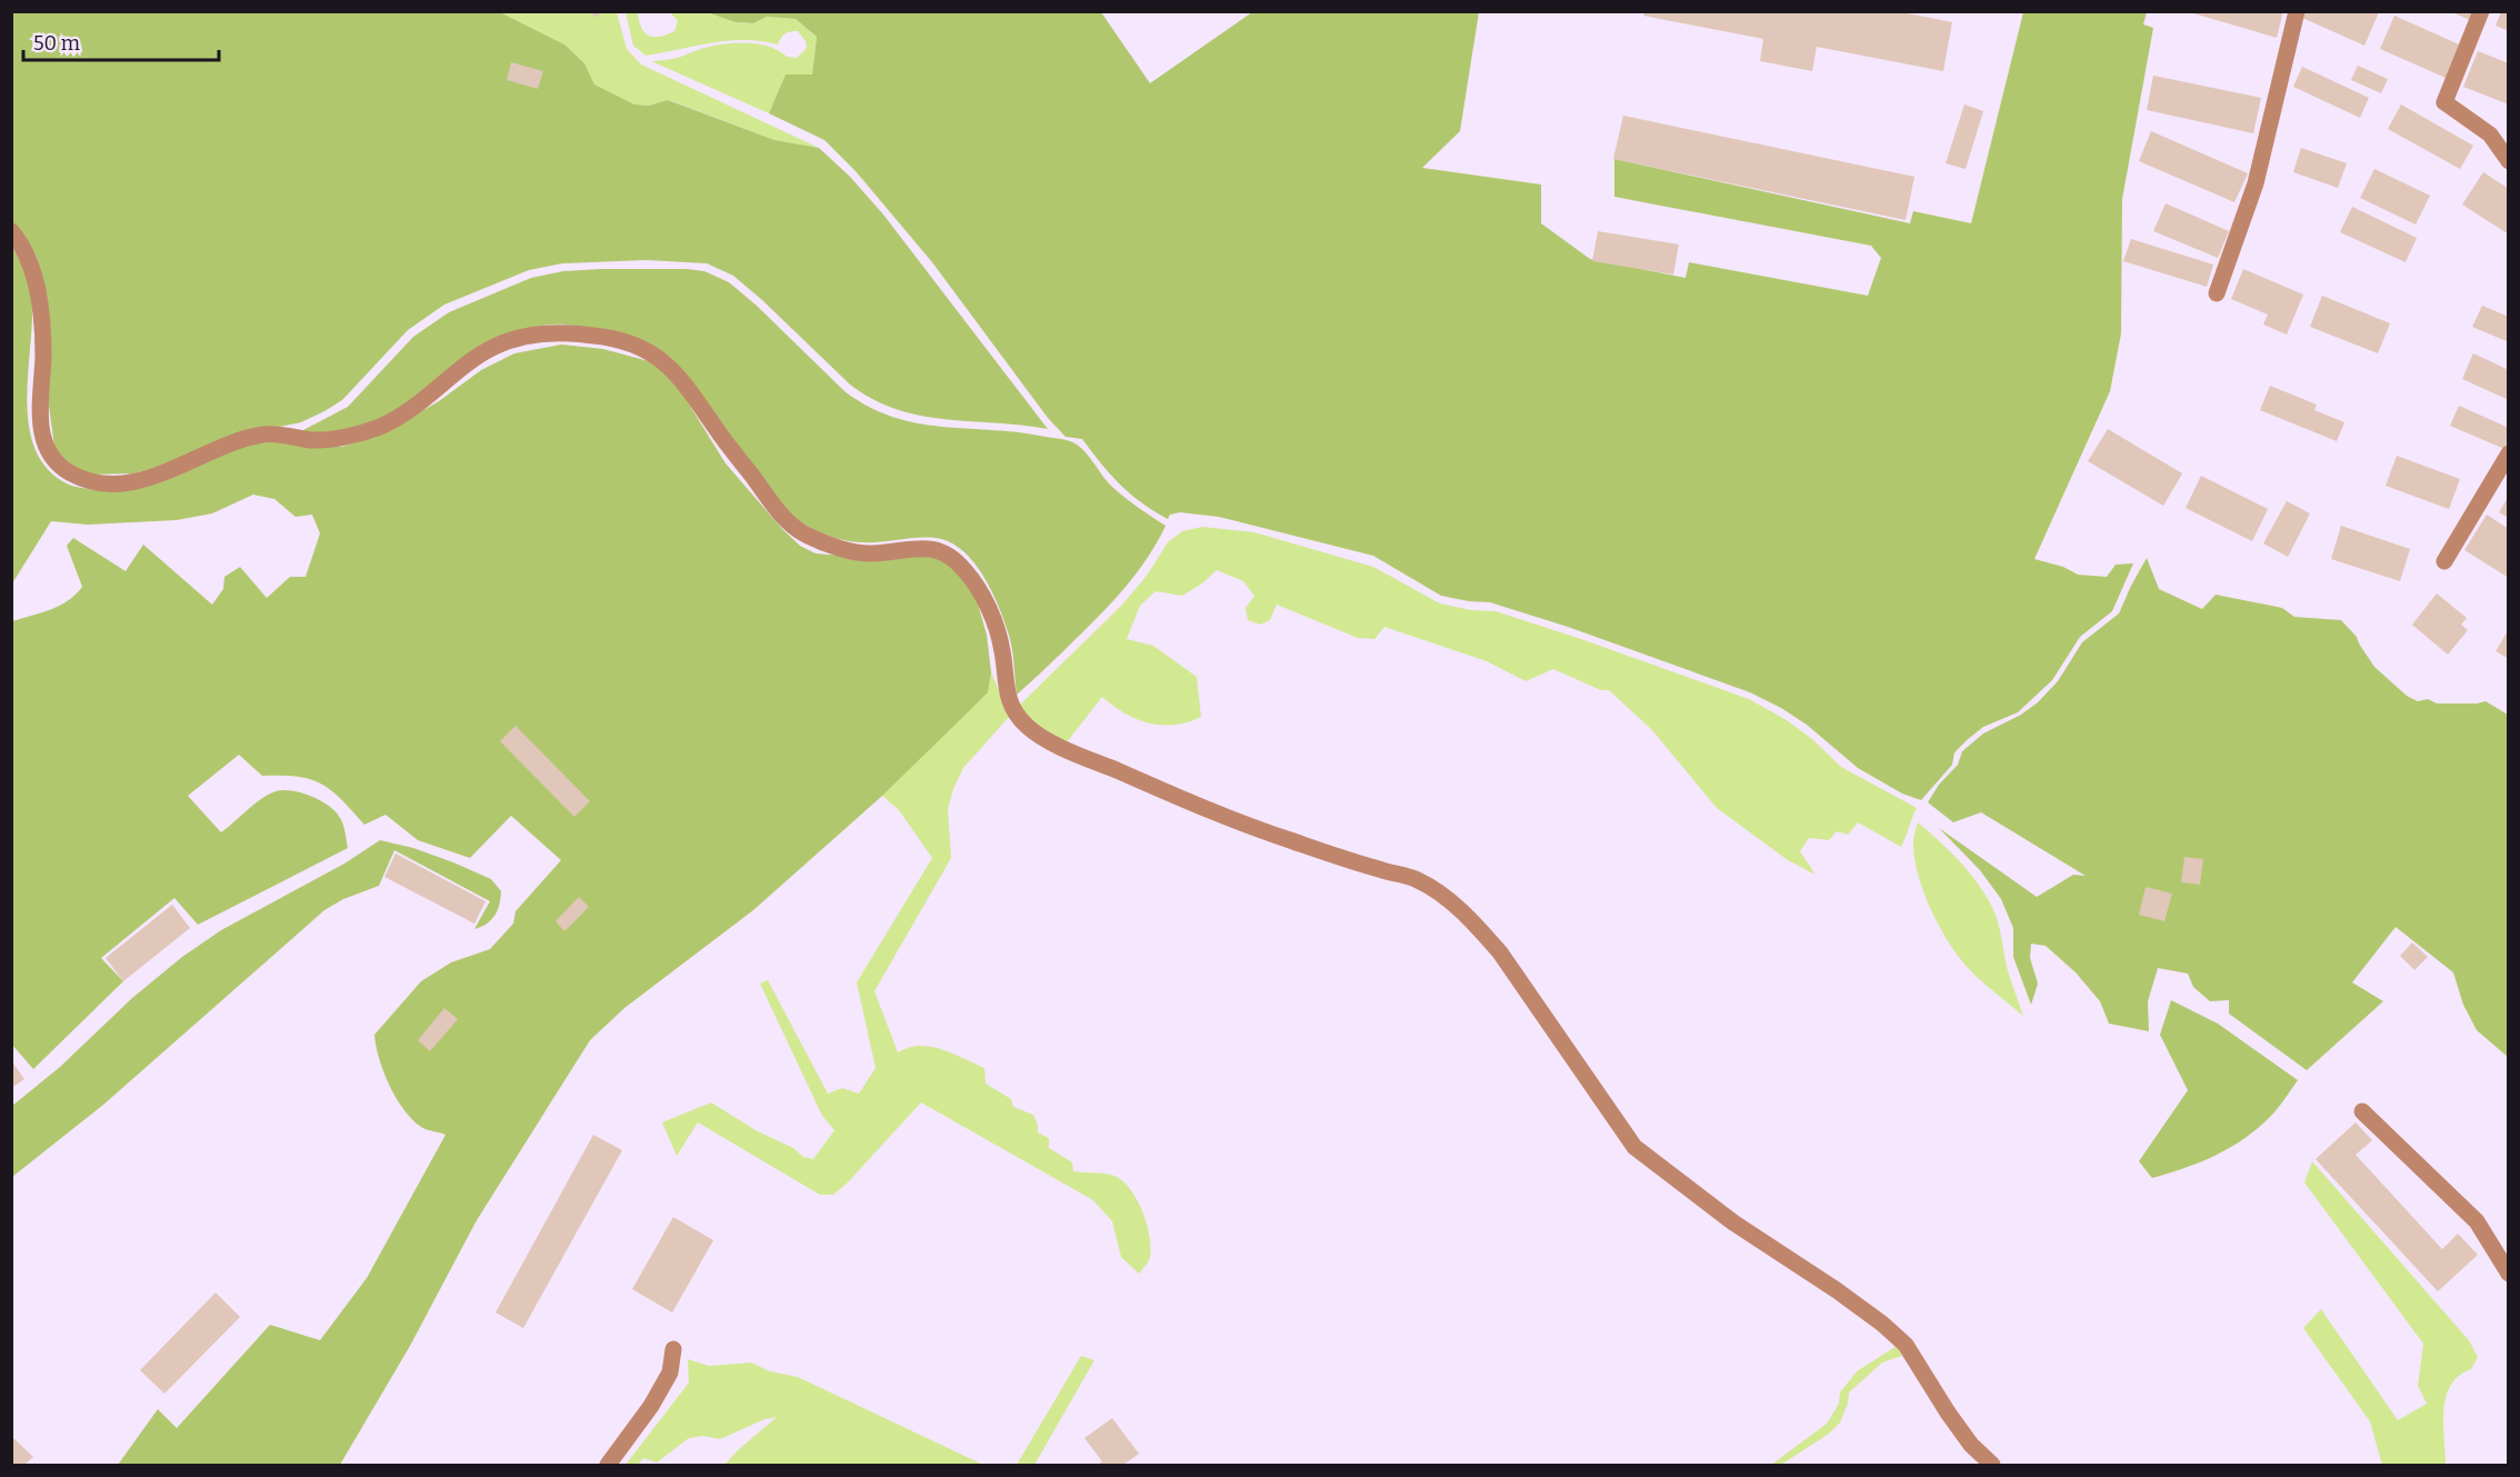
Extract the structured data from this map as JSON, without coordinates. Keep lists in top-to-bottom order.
{
  "scale_bar": "50 m"
}
